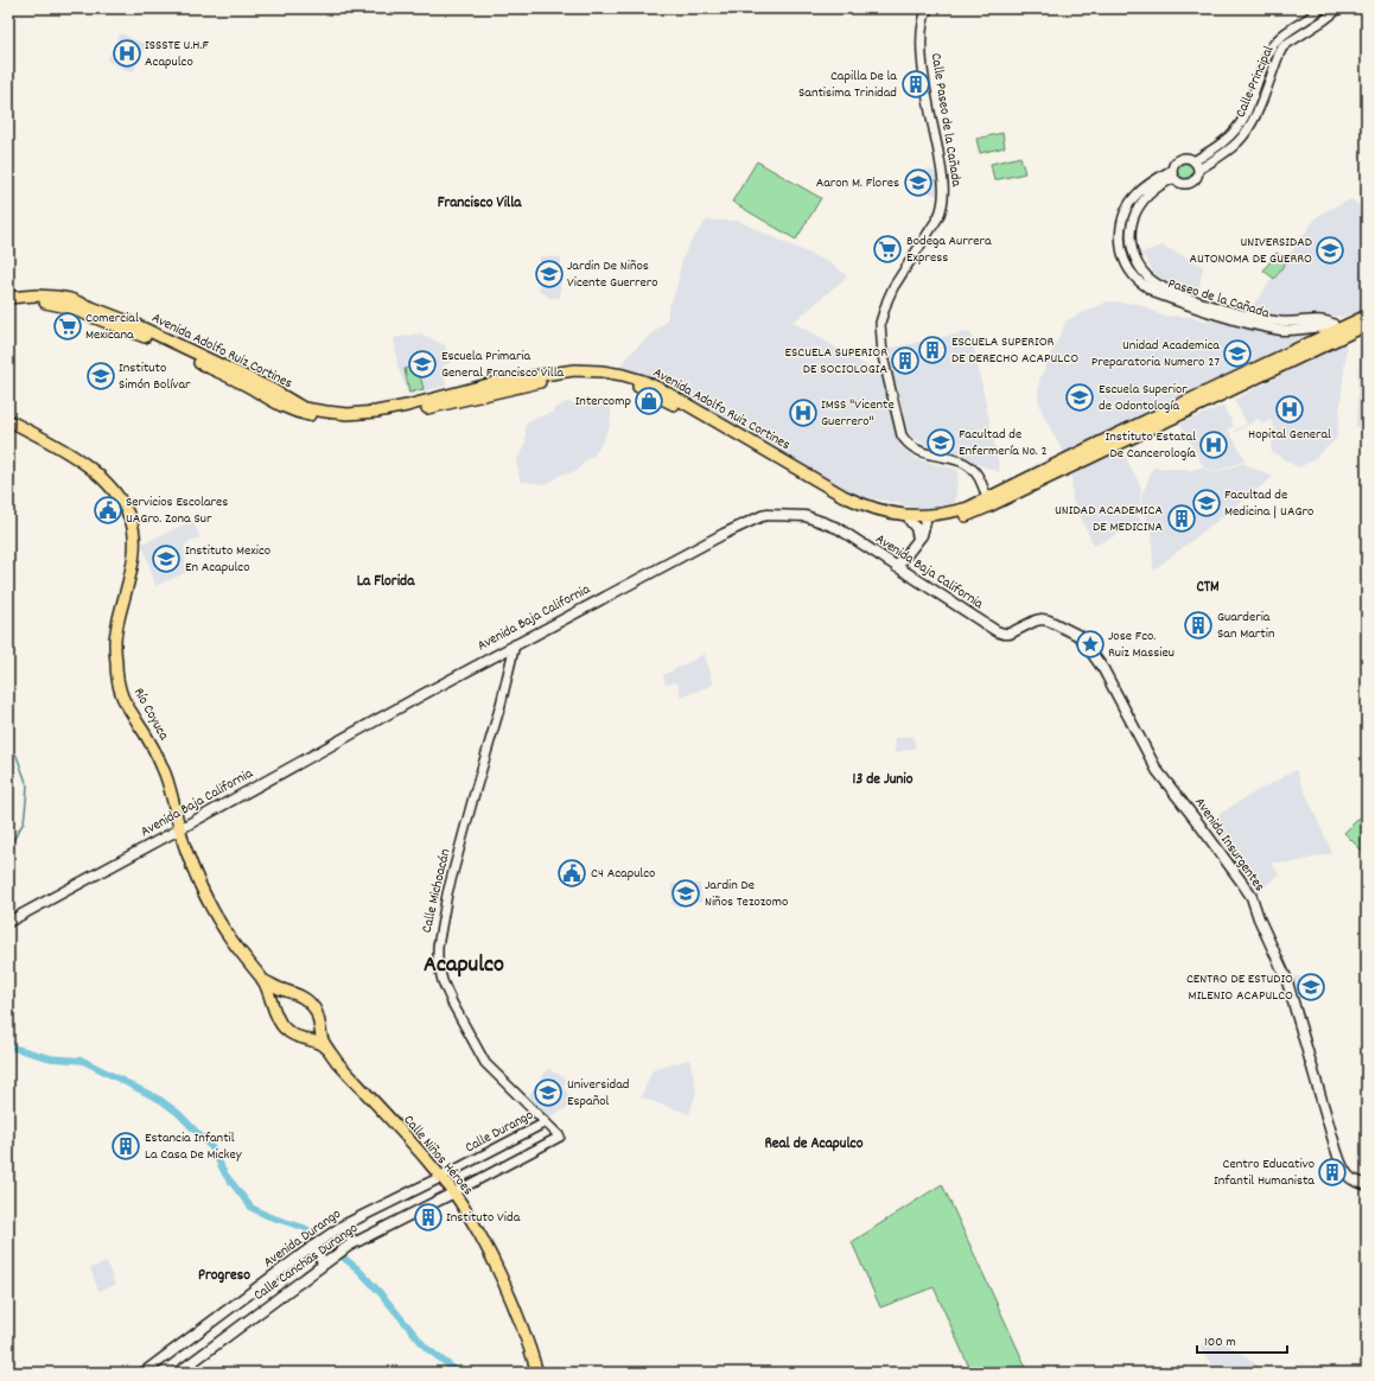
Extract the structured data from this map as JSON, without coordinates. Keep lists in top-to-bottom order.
{
  "streets": {
    "main road": [
      "Avenida Adolfo Ruiz Cortines",
      "Avenida Baja California",
      "Río Coyuca",
      "Avenida Insurgentes",
      "Calle Niños Héroes",
      "Avenida Durango",
      "Calle Canchas Durango"
    ],
    "street": [
      "Calle Principal",
      "Calle Paseo de la Cañada",
      "Paseo de la Cañada",
      "Calle Michoacán",
      "Calle Durango"
    ]
  },
  "crossings": [
    ["Calle Principal", "Paseo de la Cañada"],
    ["Calle Paseo de la Cañada", "Avenida Adolfo Ruiz Cortines"],
    ["Paseo de la Cañada", "Avenida Adolfo Ruiz Cortines"],
    ["Avenida Baja California", "Río Coyuca"],
    ["Avenida Baja California", "Avenida Insurgentes"],
    ["Avenida Baja California", "Calle Michoacán"],
    ["Río Coyuca", "Calle Niños Héroes"],
    ["Calle Michoacán", "Calle Durango"],
    ["Calle Michoacán", "Calle Canchas Durango"],
    ["Calle Durango", "Calle Niños Héroes"],
    ["Calle Durango", "Avenida Durango"],
    ["Calle Niños Héroes", "Avenida Durango"],
    ["Calle Niños Héroes", "Calle Canchas Durango"]
  ],
  "districts": [
    "Francisco Villa",
    "La Florida",
    "CTM",
    "13 de Junio",
    "Acapulco",
    "Real de Acapulco",
    "Progreso"
  ],
  "places": {
    "hospital": [
      "ISSSTE U.H.F Acapulco",
      "Hopital General",
      "IMSS \"Vicente Guerrero\"",
      "Instituto Estatal De Cancerología"
    ],
    "building": [
      "Capilla De la Santisima Trinidad",
      "ESCUELA SUPERIOR DE DERECHO ACAPULCO",
      "ESCUELA SUPERIOR DE SOCIOLOGIA",
      "UNIDAD ACADEMICA DE MEDICINA",
      "Guarderia San Martin",
      "Estancia Infantil La Casa De Mickey",
      "Centro Educativo Infantil Humanista",
      "Instituto Vida"
    ],
    "school or university": [
      "Aaron M. Flores",
      "UNIVERSIDAD AUTONOMA DE GUERRO",
      "Jardin De Niños Vicente Guerrero",
      "Unidad Academica Preparatoria Numero 27",
      "Escuela Primaria General Francisco Villa",
      "Instituto Simón Bolívar",
      "Escuela Superior de Odontología",
      "Facultad de Enfermería No. 2",
      "Facultad de Medicina | UAGro",
      "Instituto Mexico En Acapulco",
      "Jardin De Niños Tezozomo",
      "CENTRO DE ESTUDIO MILENIO ACAPULCO",
      "Universidad Español"
    ],
    "supermarket": ["Bodega Aurrera Express", "Comercial Mexicana"],
    "shop": ["Intercomp"],
    "public building": ["Servicios Escolares UAGro. Zona Sur", "C4 Acapulco"],
    "place": ["Jose Fco. Ruiz Massieu"]
  },
  "scale_bar": "100 m"
}
